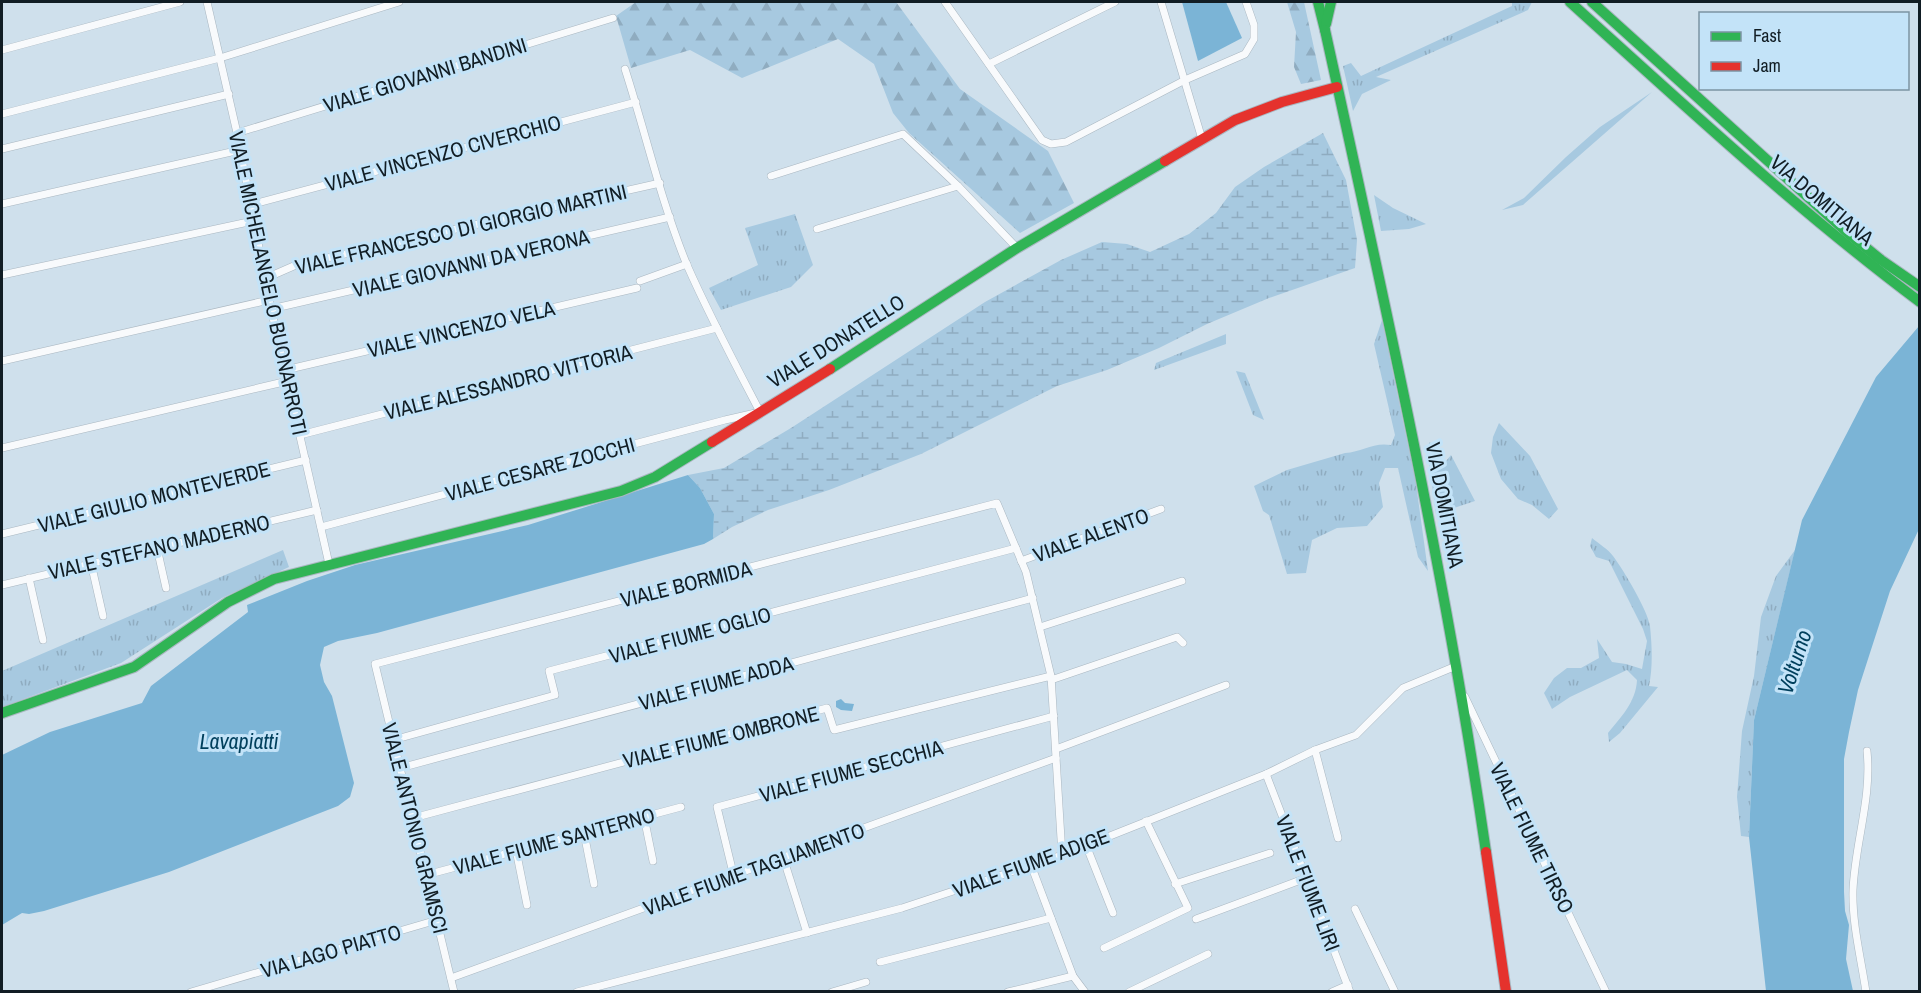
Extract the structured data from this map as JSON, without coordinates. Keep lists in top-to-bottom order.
{
  "streets": {
    "main road": ["VIA DOMITIANA", "VIALE DONATELLO"],
    "street": [
      "VIALE GIOVANNI BANDINI",
      "VIALE VINCENZO CIVERCHIO",
      "VIALE FRANCESCO DI GIORGIO MARTINI",
      "VIALE GIOVANNI DA VERONA",
      "VIALE MICHELANGELO BUONARROTI",
      "VIALE VINCENZO VELA",
      "VIALE ALESSANDRO VITTORIA",
      "VIALE CESARE ZOCCHI",
      "VIALE GIULIO MONTEVERDE",
      "VIALE ALENTO",
      "VIALE STEFANO MADERNO",
      "VIALE BORMIDA",
      "VIALE FIUME OGLIO",
      "VIALE FIUME ADDA",
      "VIALE FIUME OMBRONE",
      "VIALE FIUME SECCHIA",
      "VIALE ANTONIO GRAMSCI",
      "VIALE FIUME TIRSO",
      "VIALE FIUME SANTERNO",
      "VIALE FIUME ADIGE",
      "VIALE FIUME TAGLIAMENTO",
      "VIALE FIUME LIRI",
      "VIA LAGO PIATTO"
    ]
  },
  "crossings": [
    ["VIALE GIOVANNI BANDINI", "VIALE MICHELANGELO BUONARROTI"],
    ["VIALE VINCENZO CIVERCHIO", "VIALE MICHELANGELO BUONARROTI"],
    ["VIA DOMITIANA", "VIALE DONATELLO"],
    ["VIA DOMITIANA", "VIALE FIUME TIRSO"],
    ["VIA DOMITIANA", "VIALE FIUME ADIGE"],
    ["VIALE FRANCESCO DI GIORGIO MARTINI", "VIALE MICHELANGELO BUONARROTI"],
    ["VIALE GIOVANNI DA VERONA", "VIALE MICHELANGELO BUONARROTI"],
    ["VIALE MICHELANGELO BUONARROTI", "VIALE VINCENZO VELA"],
    ["VIALE MICHELANGELO BUONARROTI", "VIALE DONATELLO"],
    ["VIALE MICHELANGELO BUONARROTI", "VIALE ALESSANDRO VITTORIA"],
    ["VIALE MICHELANGELO BUONARROTI", "VIALE CESARE ZOCCHI"],
    ["VIALE MICHELANGELO BUONARROTI", "VIALE GIULIO MONTEVERDE"],
    ["VIALE MICHELANGELO BUONARROTI", "VIALE STEFANO MADERNO"],
    ["VIALE DONATELLO", "VIALE CESARE ZOCCHI"],
    ["VIALE BORMIDA", "VIALE FIUME OGLIO"],
    ["VIALE BORMIDA", "VIALE ANTONIO GRAMSCI"],
    ["VIALE FIUME OGLIO", "VIALE ANTONIO GRAMSCI"],
    ["VIALE FIUME ADDA", "VIALE ANTONIO GRAMSCI"],
    ["VIALE FIUME OMBRONE", "VIALE ANTONIO GRAMSCI"],
    ["VIALE FIUME SECCHIA", "VIALE FIUME TAGLIAMENTO"],
    ["VIALE ANTONIO GRAMSCI", "VIALE FIUME SANTERNO"],
    ["VIALE ANTONIO GRAMSCI", "VIALE FIUME TAGLIAMENTO"],
    ["VIALE ANTONIO GRAMSCI", "VIA LAGO PIATTO"],
    ["VIALE FIUME ADIGE", "VIALE FIUME LIRI"]
  ],
  "water": ["Volturno", "Lavapiatti"],
  "legend": ["Fast", "Jam"]
}
